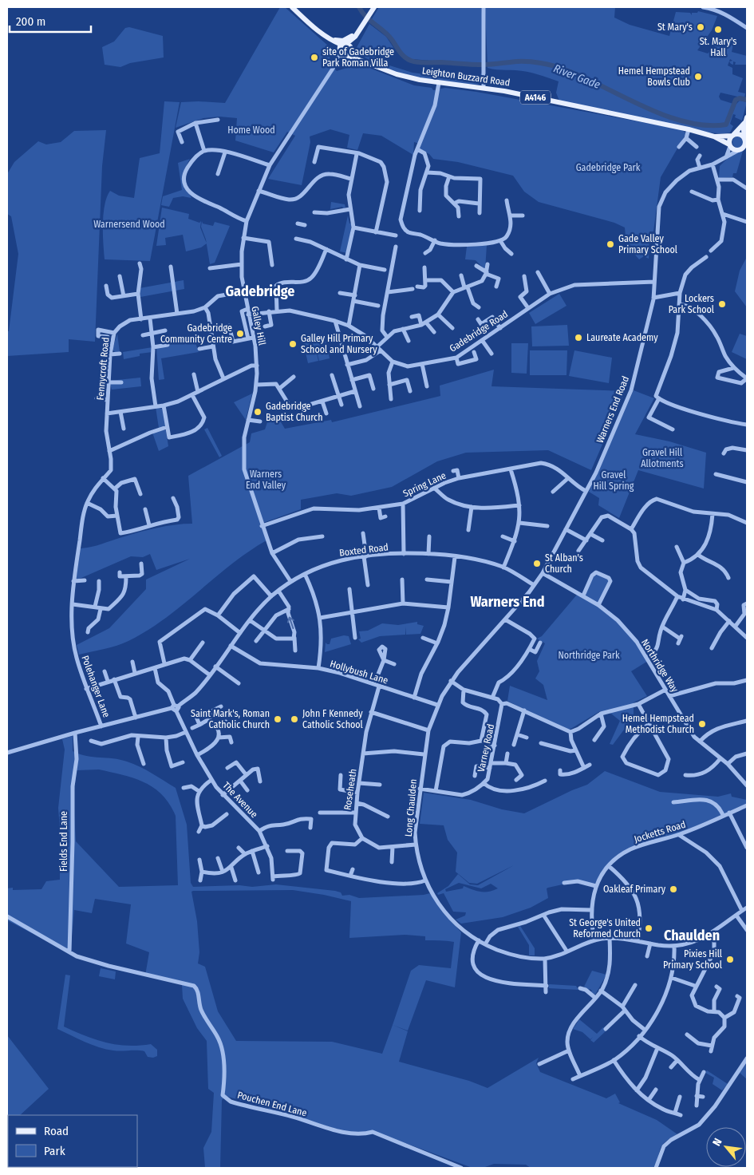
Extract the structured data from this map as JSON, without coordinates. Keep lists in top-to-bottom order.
{
  "streets": {
    "main road": ["Leighton Buzzard Road", "A4146"],
    "street": [
      "Galley Hill",
      "Gadebridge Road",
      "Fennycroft Road",
      "Warners End Road",
      "Spring Lane",
      "Boxted Road",
      "Northridge Way",
      "Hollybush Lane",
      "Polehanger Lane",
      "Varney Road",
      "Roseheath",
      "The Avenue",
      "Long Chaulden",
      "Jocketts Road",
      "Fields End Lane",
      "Pouchen End Lane"
    ]
  },
  "crossings": [
    ["Leighton Buzzard Road", "Galley Hill"],
    ["Leighton Buzzard Road", "Warners End Road"],
    ["Galley Hill", "Fennycroft Road"],
    ["Galley Hill", "Spring Lane"],
    ["Galley Hill", "Boxted Road"],
    ["Gadebridge Road", "Warners End Road"],
    ["Fennycroft Road", "Polehanger Lane"],
    ["Warners End Road", "Spring Lane"],
    ["Warners End Road", "Northridge Way"],
    ["Warners End Road", "Long Chaulden"],
    ["Boxted Road", "Hollybush Lane"],
    ["Boxted Road", "Polehanger Lane"],
    ["Boxted Road", "The Avenue"],
    ["Boxted Road", "Long Chaulden"],
    ["Boxted Road", "Fields End Lane"],
    ["Northridge Way", "Long Chaulden"],
    ["Hollybush Lane", "Roseheath"],
    ["Hollybush Lane", "Long Chaulden"],
    ["Varney Road", "Long Chaulden"],
    ["Long Chaulden", "Jocketts Road"],
    ["Fields End Lane", "Pouchen End Lane"]
  ],
  "districts": ["Gadebridge", "Warners End", "Chaulden"],
  "water": ["River Gade"],
  "parks": [
    "Home Wood",
    "Gadebridge Park",
    "Warnersend Wood",
    "Gravel Hill Allotments",
    "Warners End Valley",
    "Gravel Hill Spring",
    "Northridge Park"
  ],
  "places": [
    "St Mary's",
    "St. Mary's Hall",
    "site of Gadebridge Park Roman Villa",
    "Hemel Hempstead Bowls Club",
    "Gade Valley Primary School",
    "Lockers Park School",
    "Gadebridge Community Centre",
    "Laureate Academy",
    "Galley Hill Primary School and Nursery",
    "Gadebridge Baptist Church",
    "St Alban's Church",
    "Saint Mark's, Roman Catholic Church",
    "John F Kennedy Catholic School",
    "Hemel Hempstead Methodist Church",
    "Oakleaf Primary",
    "St George's United Reformed Church",
    "Pixies Hill Primary School"
  ],
  "legend": ["Road", "Park"],
  "scale_bar": "200 m",
  "north": "top left"
}
